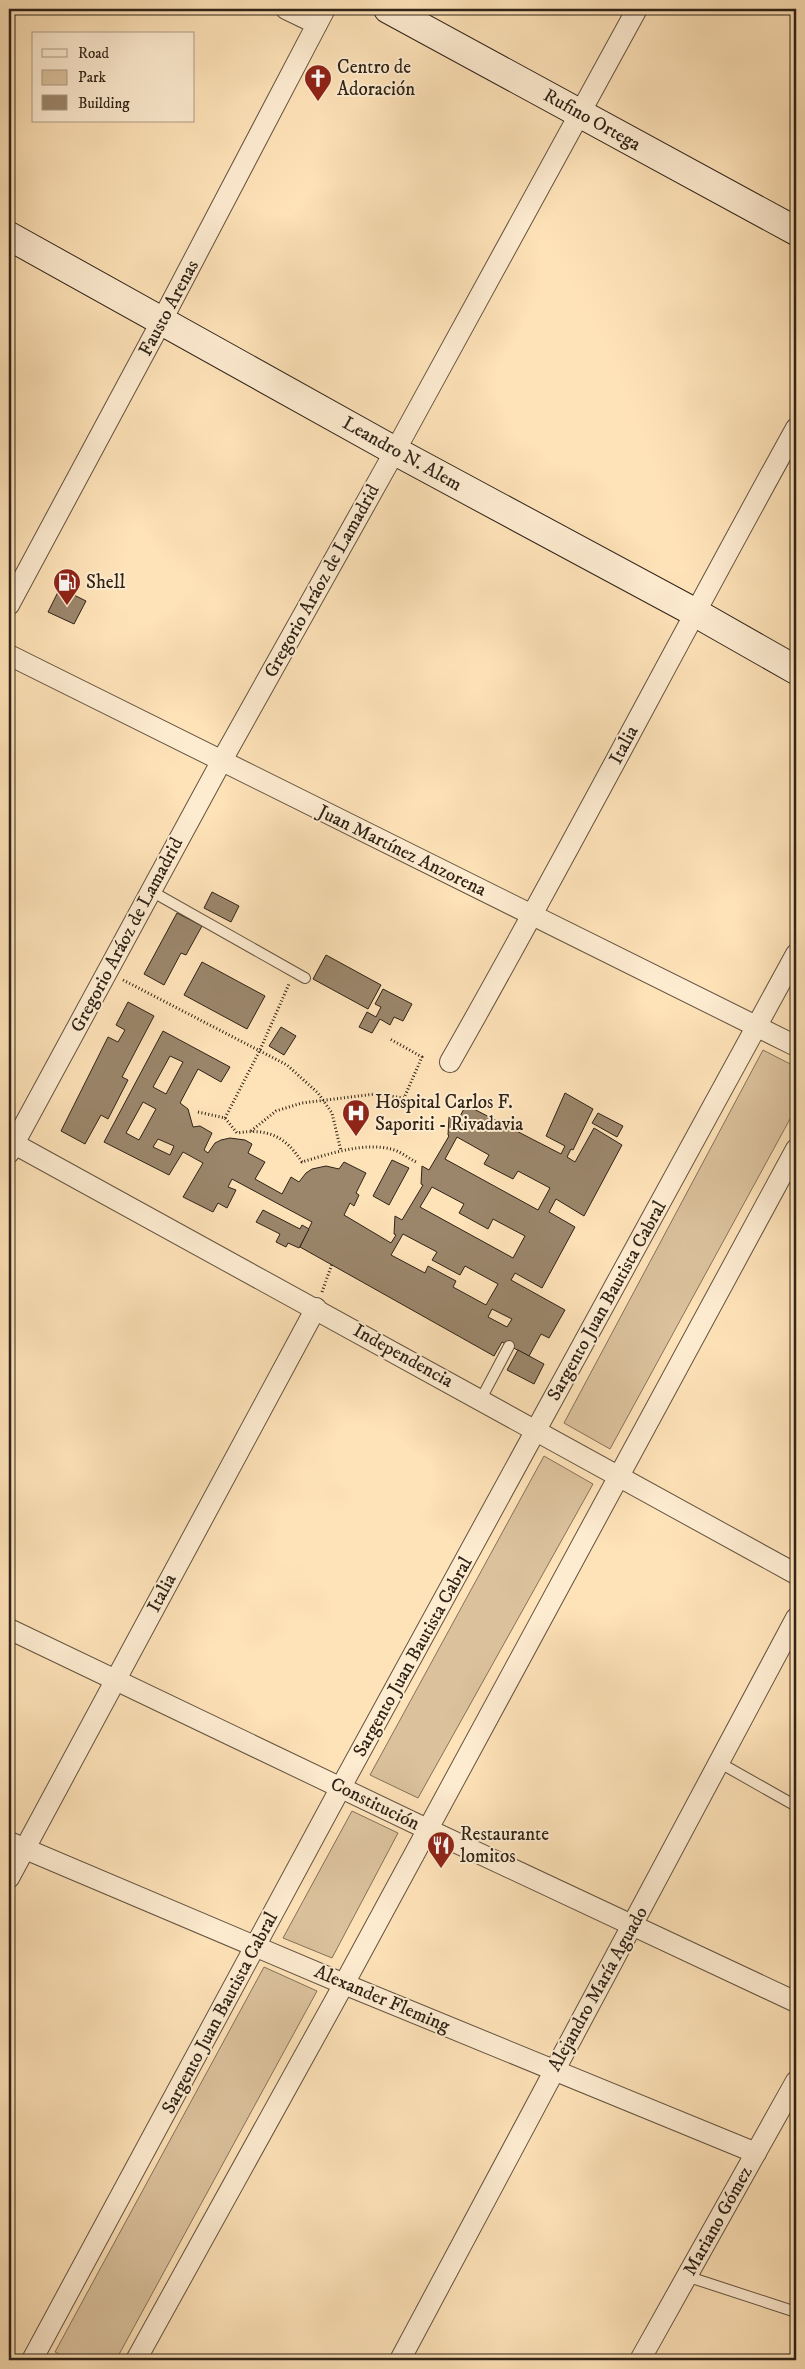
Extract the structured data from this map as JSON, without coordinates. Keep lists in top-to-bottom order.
{
  "streets": {
    "street": [
      "Rufino Ortega",
      "Fausto Arenas",
      "Leandro N. Alem",
      "Gregorio Aráoz de Lamadrid",
      "Italia",
      "Juan Martínez Anzorena",
      "Sargento Juan Bautista Cabral",
      "Independencia",
      "Constitución",
      "Alejandro María Aguado",
      "Alexander Fleming",
      "Mariano Gómez"
    ]
  },
  "crossings": [
    ["Rufino Ortega", "Gregorio Aráoz de Lamadrid"],
    ["Fausto Arenas", "Leandro N. Alem"],
    ["Leandro N. Alem", "Gregorio Aráoz de Lamadrid"],
    ["Leandro N. Alem", "Italia"],
    ["Gregorio Aráoz de Lamadrid", "Juan Martínez Anzorena"],
    ["Gregorio Aráoz de Lamadrid", "Independencia"],
    ["Italia", "Juan Martínez Anzorena"],
    ["Italia", "Independencia"],
    ["Italia", "Constitución"],
    ["Italia", "Alexander Fleming"],
    ["Juan Martínez Anzorena", "Sargento Juan Bautista Cabral"],
    ["Sargento Juan Bautista Cabral", "Independencia"],
    ["Sargento Juan Bautista Cabral", "Constitución"],
    ["Sargento Juan Bautista Cabral", "Alexander Fleming"],
    ["Constitución", "Alejandro María Aguado"],
    ["Alejandro María Aguado", "Alexander Fleming"],
    ["Alexander Fleming", "Mariano Gómez"]
  ],
  "places": {
    "church": ["Centro de Adoración"],
    "fuel station": ["Shell"],
    "hospital": ["Hospital Carlos F. Saporiti - Rivadavia"],
    "restaurant": ["Restaurante lomitos"]
  },
  "legend": ["Road", "Park", "Building"]
}
